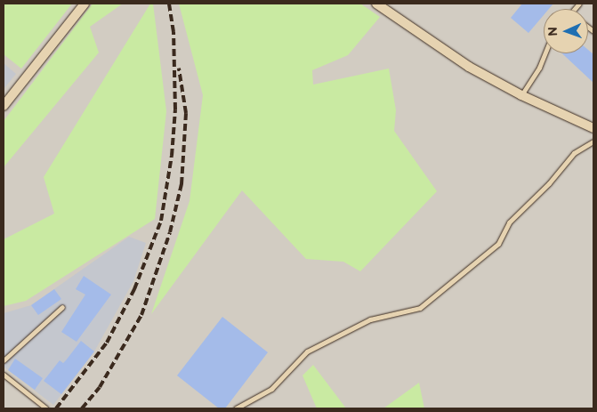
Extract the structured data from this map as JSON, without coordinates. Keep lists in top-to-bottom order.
{
  "north": "left"
}
